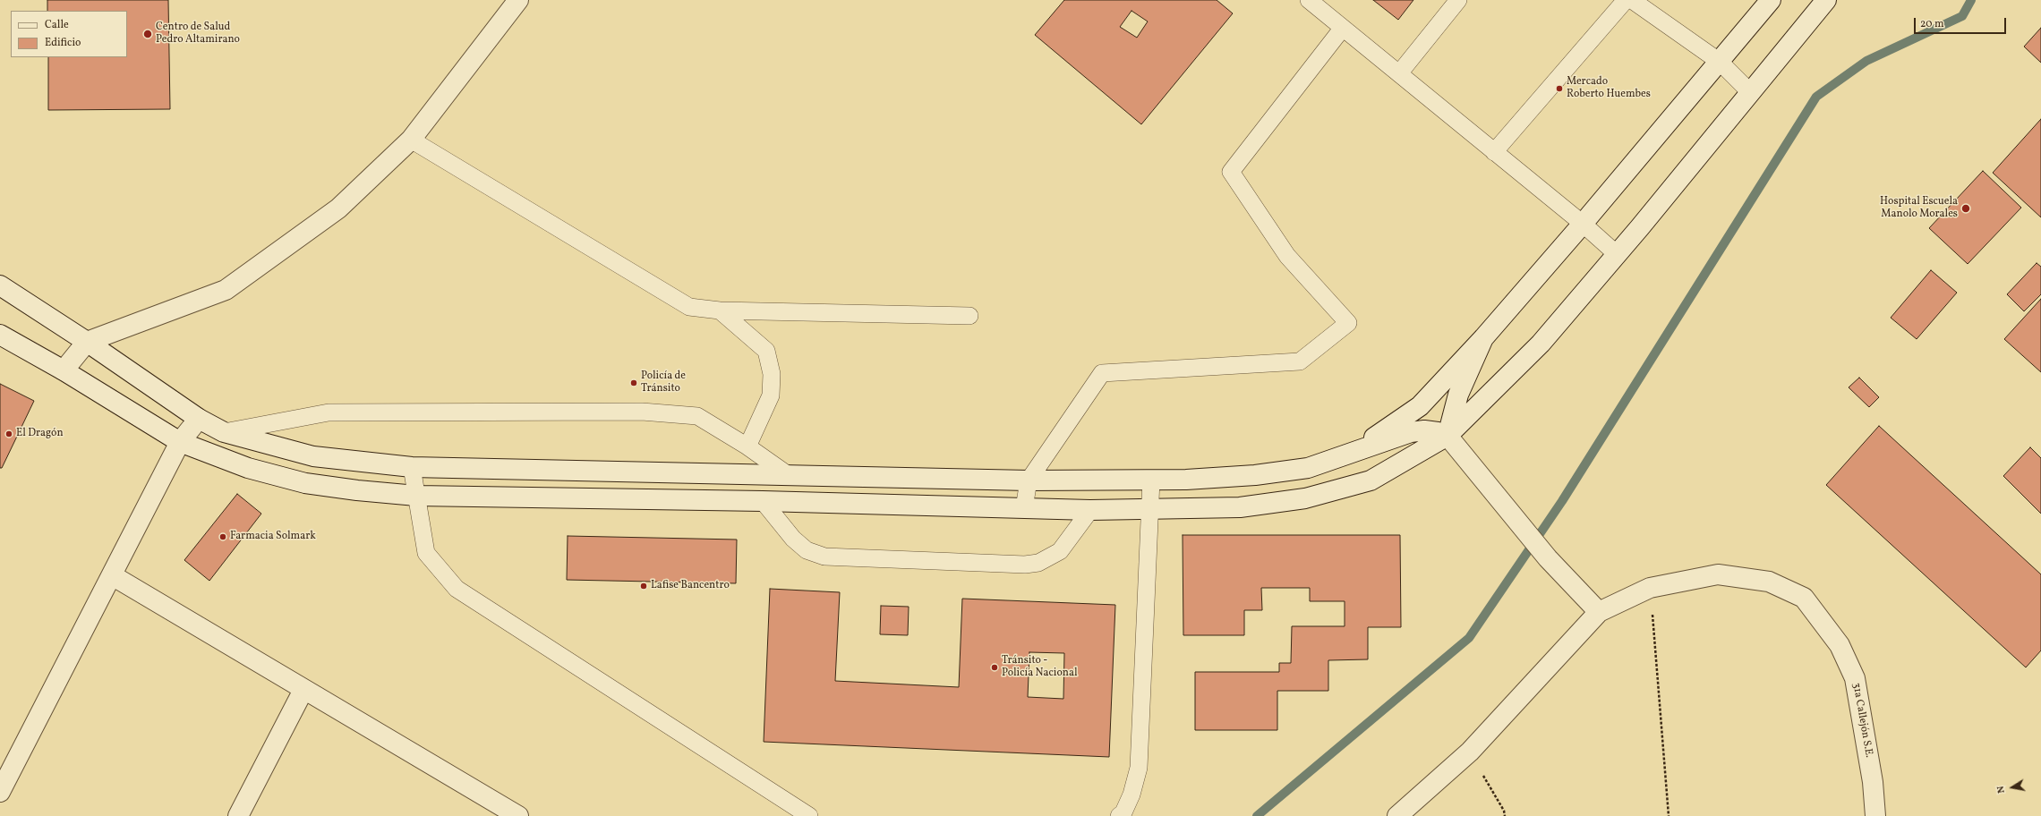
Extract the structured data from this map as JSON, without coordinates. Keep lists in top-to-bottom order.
{
  "streets": {
    "main road": ["31a Callejón S.E."]
  },
  "places": [
    "Centro de Salud Pedro Altamirano",
    "Mercado Roberto Huembes",
    "Hospital Escuela Manolo Morales",
    "Policía de Tránsito",
    "El Dragón",
    "Farmacia Solmark",
    "Lafise Bancentro",
    "Tránsito - Policía Nacional"
  ],
  "legend": ["Calle", "Edificio"],
  "scale_bar": "20 m",
  "north": "left"
}
